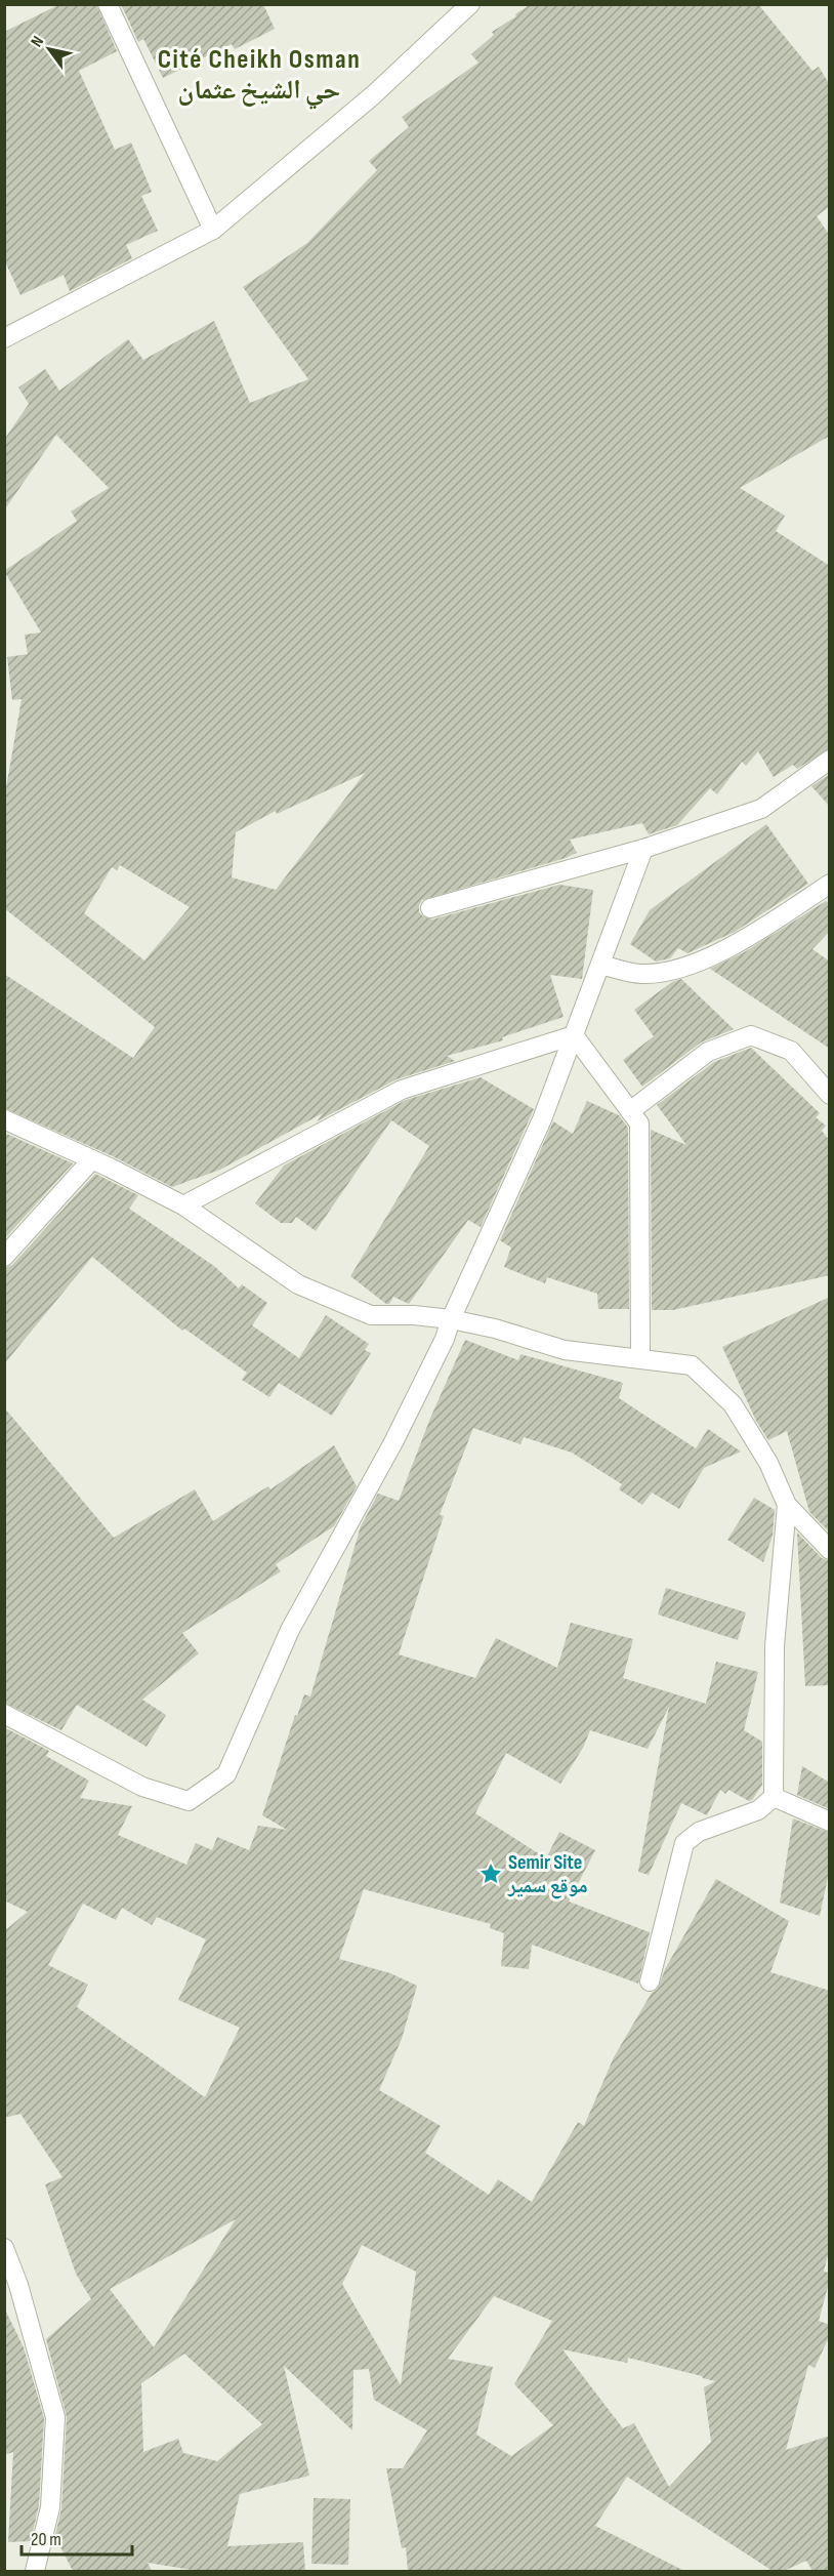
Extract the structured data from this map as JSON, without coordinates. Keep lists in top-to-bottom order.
{
  "districts": ["Cité Cheikh Osman حي الشيخ عثمان"],
  "places": {
    "place": ["Semir Site موقع سمير"]
  },
  "scale_bar": "20 m",
  "north": "top left"
}
